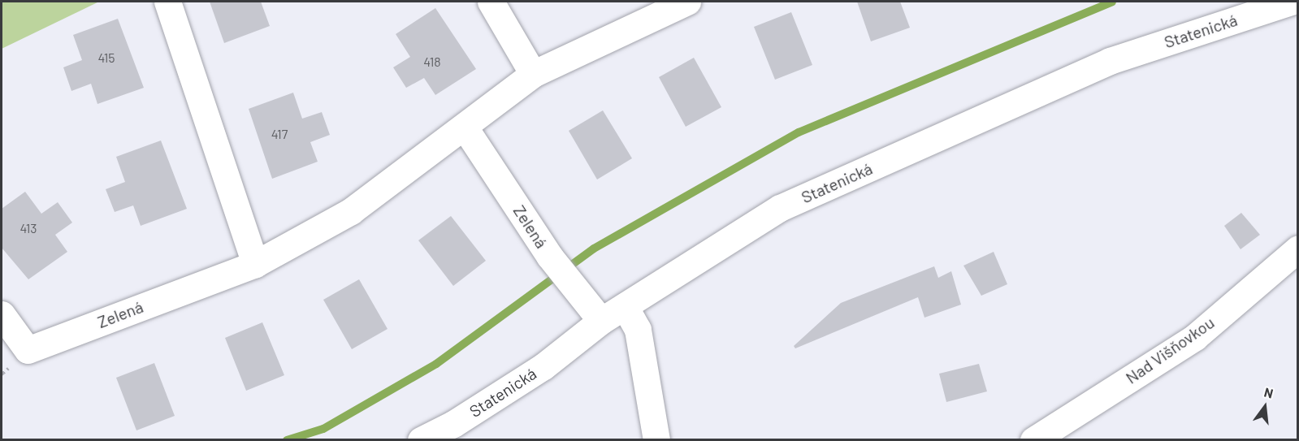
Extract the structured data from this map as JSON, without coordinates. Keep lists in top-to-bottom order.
{
  "streets": {
    "street": ["Statenická", "Zelená", "Nad Višňovkou"]
  },
  "crossings": [
    ["Statenická", "Zelená"]
  ],
  "house_numbers": [
    "415",
    "418",
    "417",
    "413"
  ],
  "north": "top"
}
